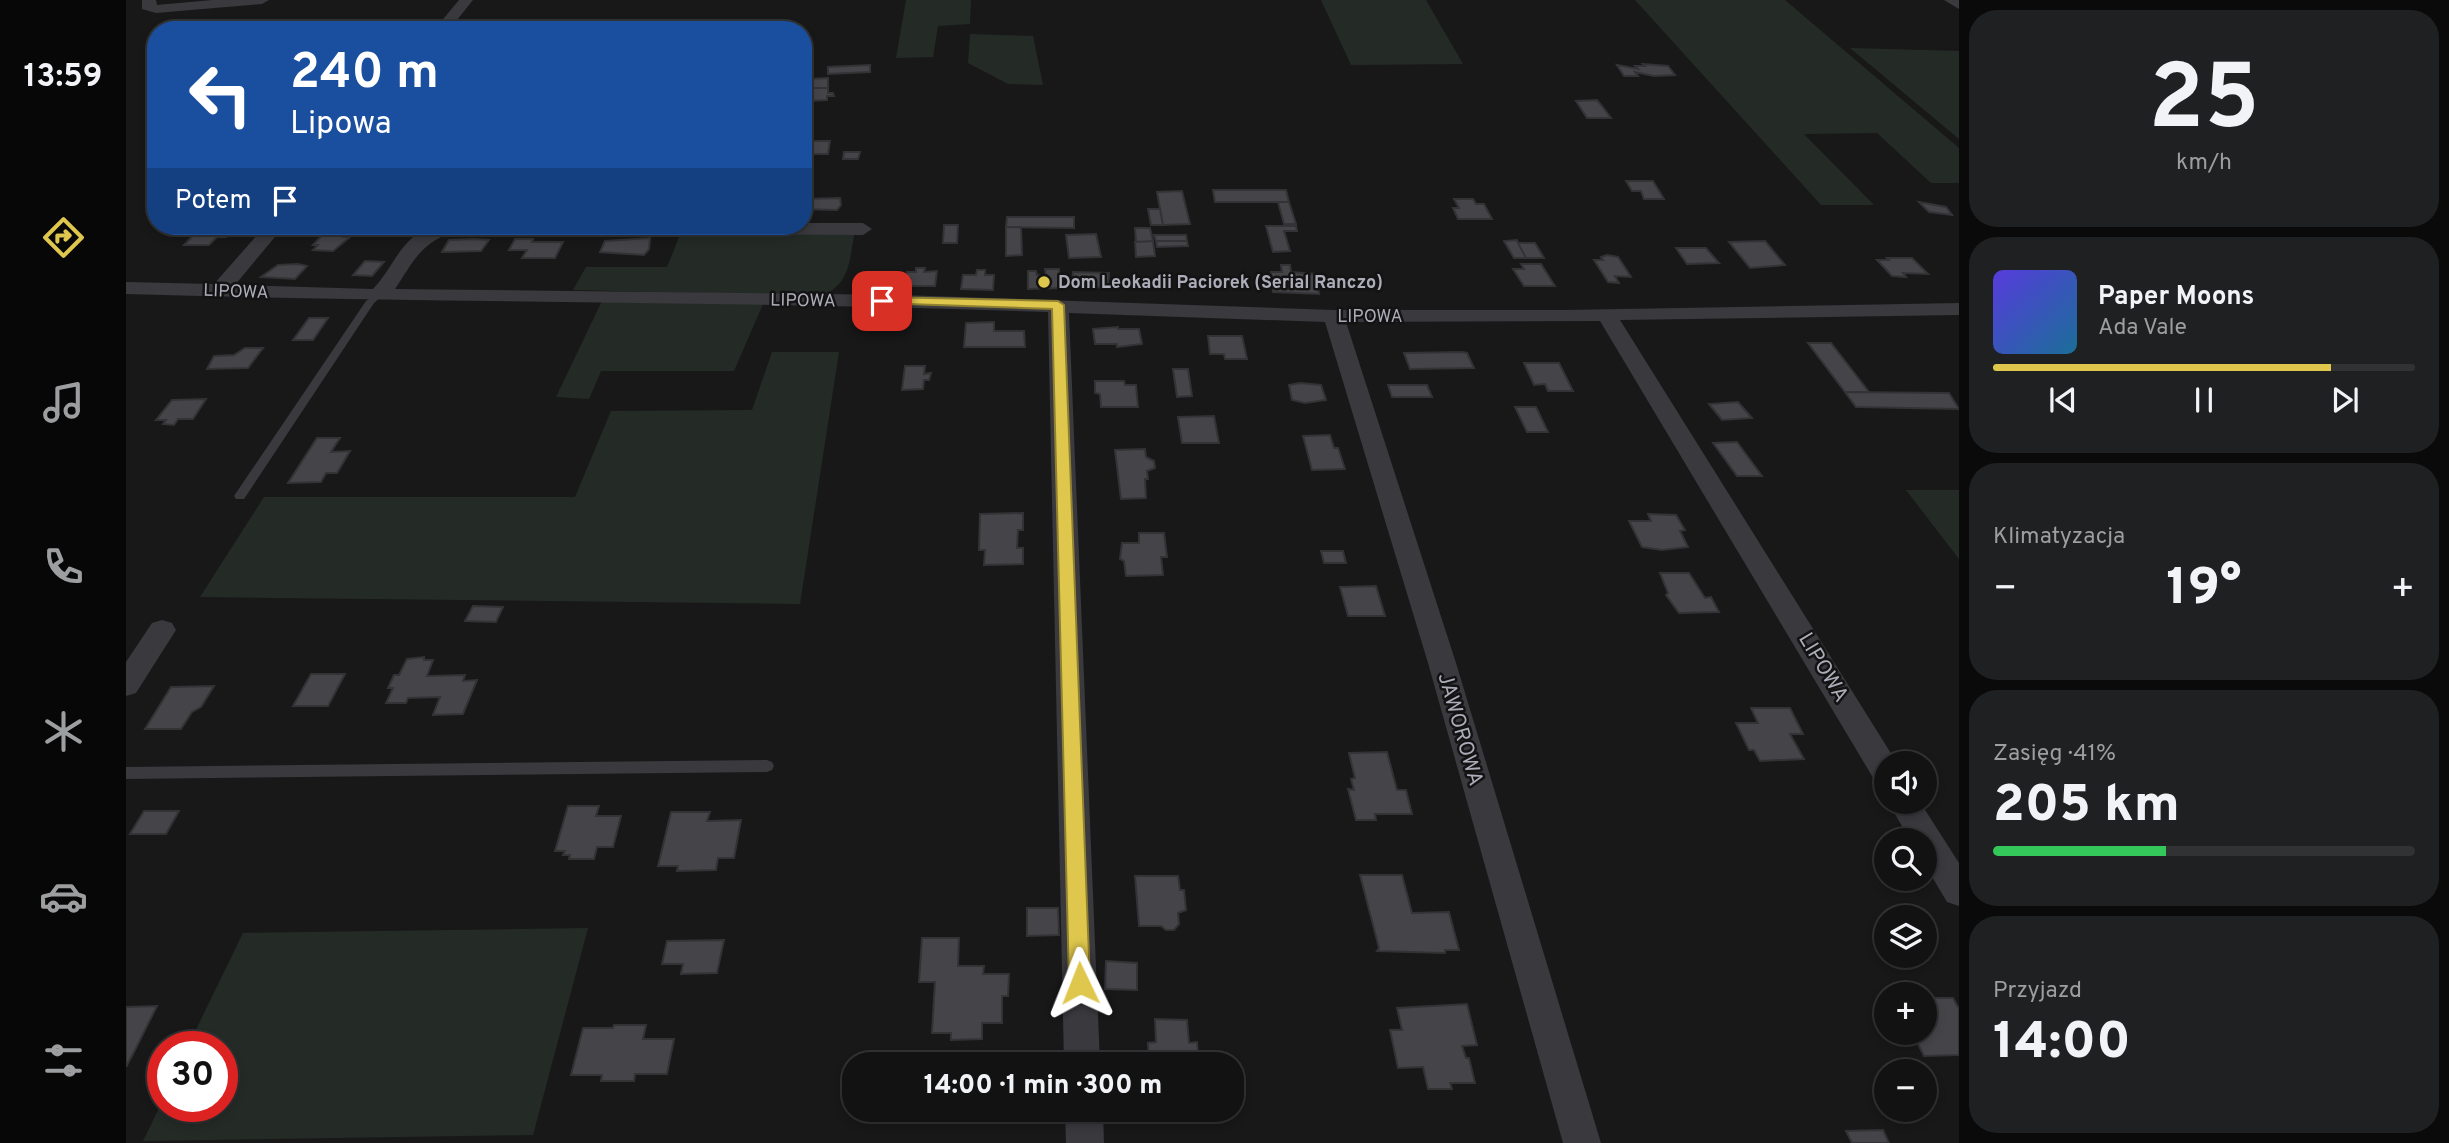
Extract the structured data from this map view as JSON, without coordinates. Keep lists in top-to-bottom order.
{
  "streets": {
    "street": ["LIPOWA", "JAWOROWA"]
  },
  "crossings": [
    ["LIPOWA", "JAWOROWA"]
  ],
  "places": ["Dom Leokadii Paciorek (Serial Ranczo)"],
  "page": {
    "tabs": "13:59",
    "tile": [
      ["25", "km/h"],
      "Klimatyzacja",
      ["Zasięg · 41%", "205 km"],
      ["Przyjazd", "14:00"]
    ],
    "turn": ["240 m", "Lipowa"],
    "then": "Potem",
    "song": ["Paper Moons", "Ada Vale"],
    "heat": ["−", "19°", "+"],
    "map_buttons": ["+", "−"],
    "limit": "30",
    "trip": "14:00 · 1 min · 300 m"
  }
}
